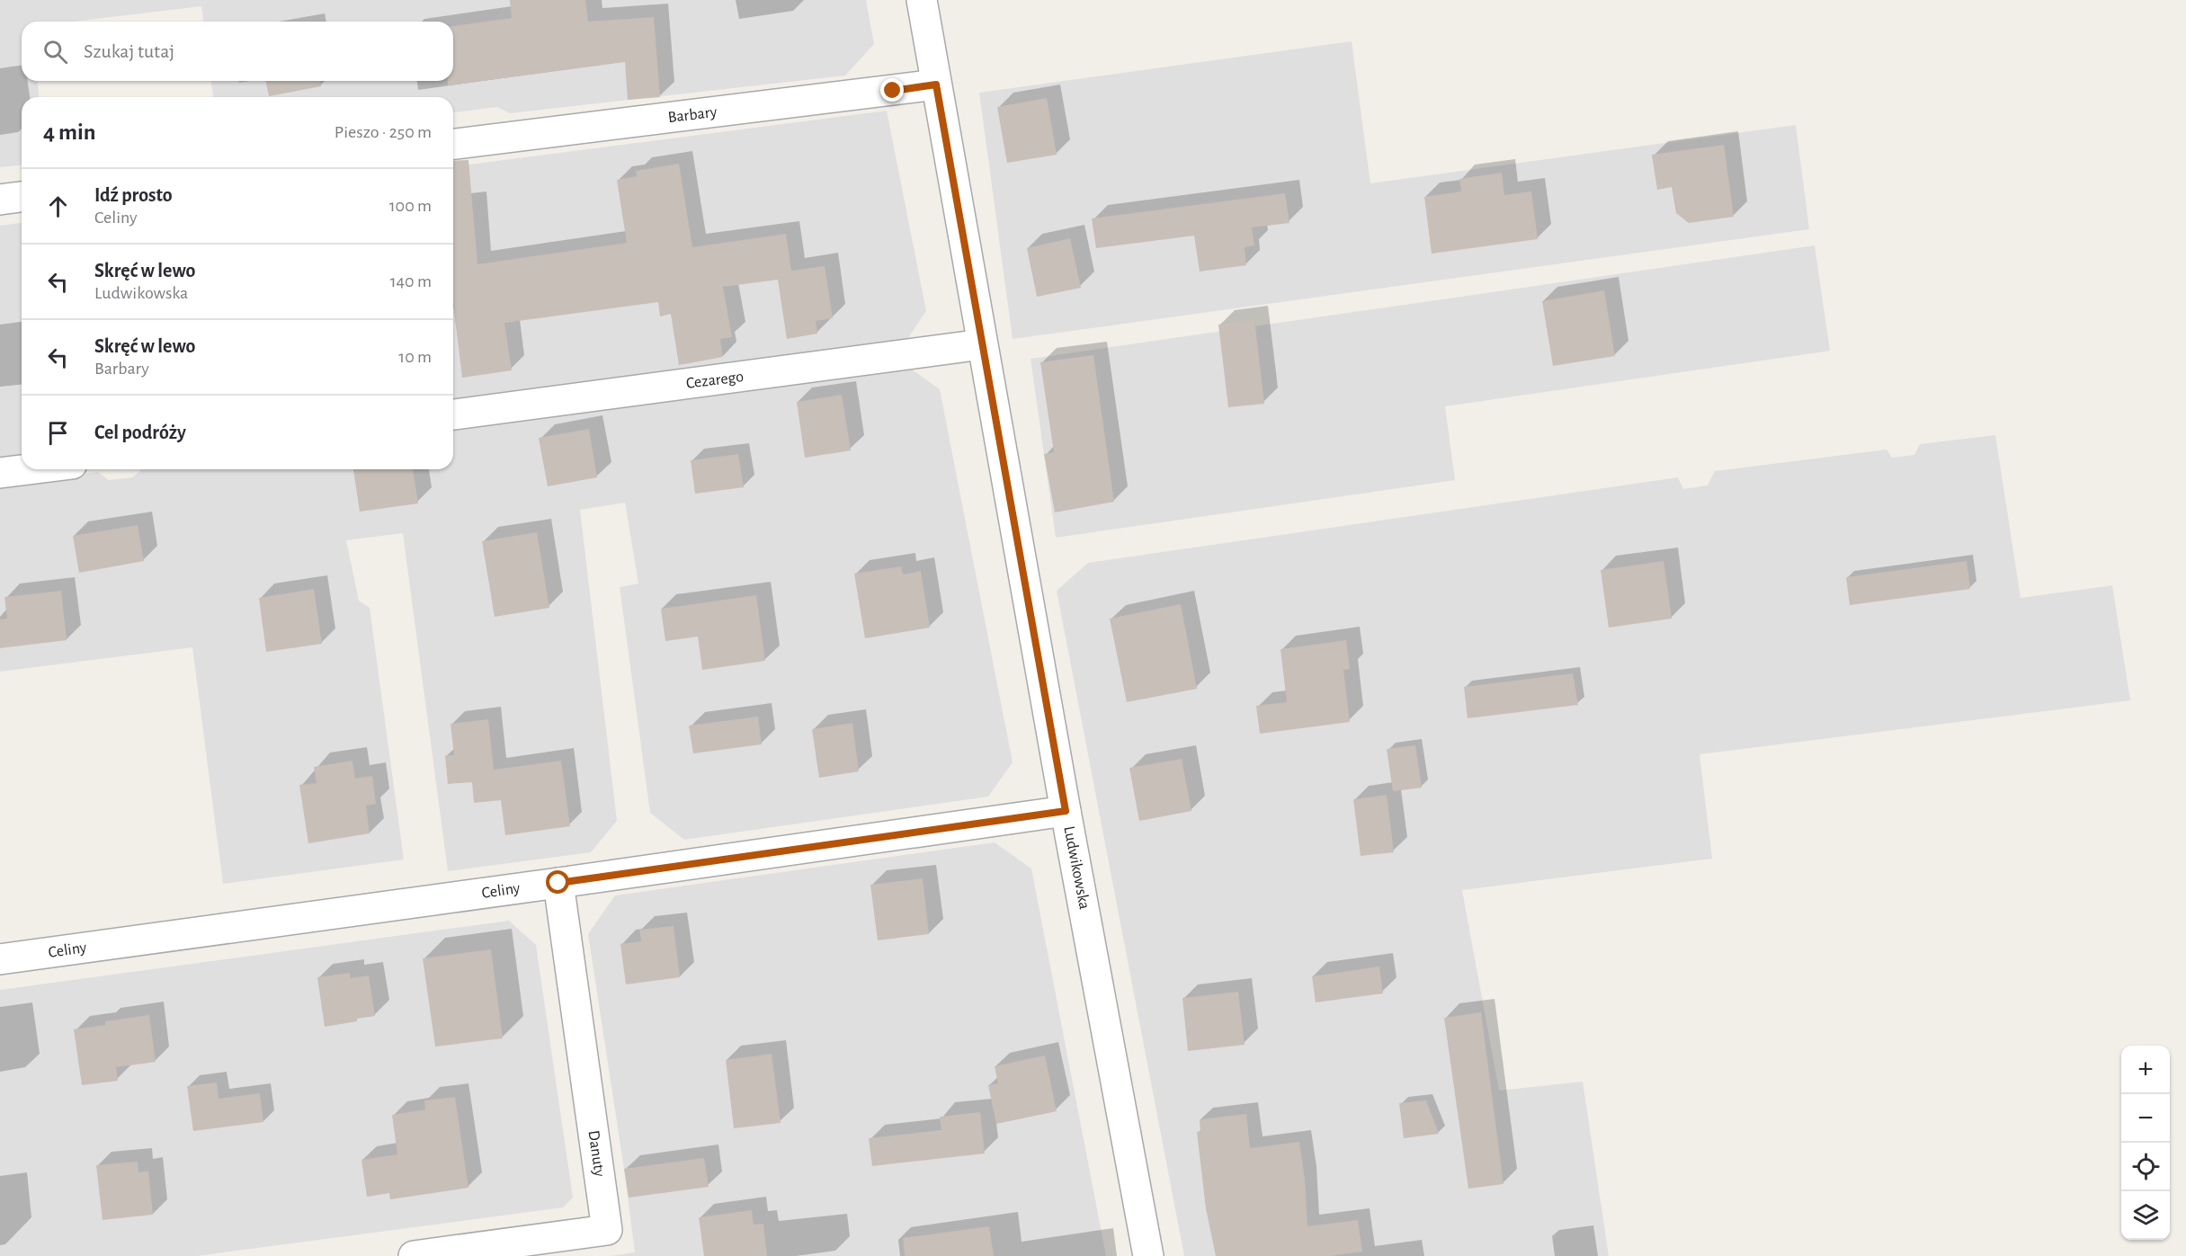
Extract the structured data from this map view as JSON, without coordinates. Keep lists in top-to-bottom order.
{
  "streets": {
    "street": [
      "Barbary",
      "Cezarego",
      "Ludwikowska",
      "Celiny",
      "Danuty"
    ]
  },
  "crossings": [
    ["Barbary", "Ludwikowska"],
    ["Cezarego", "Ludwikowska"],
    ["Ludwikowska", "Celiny"],
    ["Celiny", "Danuty"]
  ],
  "page": {
    "search": "Szukaj tutaj",
    "heading": ["4 min", "Pieszo · 250 m"],
    "list": [
      ["Idź prosto", "Celiny", "100 m"],
      ["Skręć w lewo", "Ludwikowska", "140 m"],
      ["Skręć w lewo", "Barbary", "10 m"],
      "Cel podróży"
    ],
    "map_buttons": ["+", "−"]
  }
}
